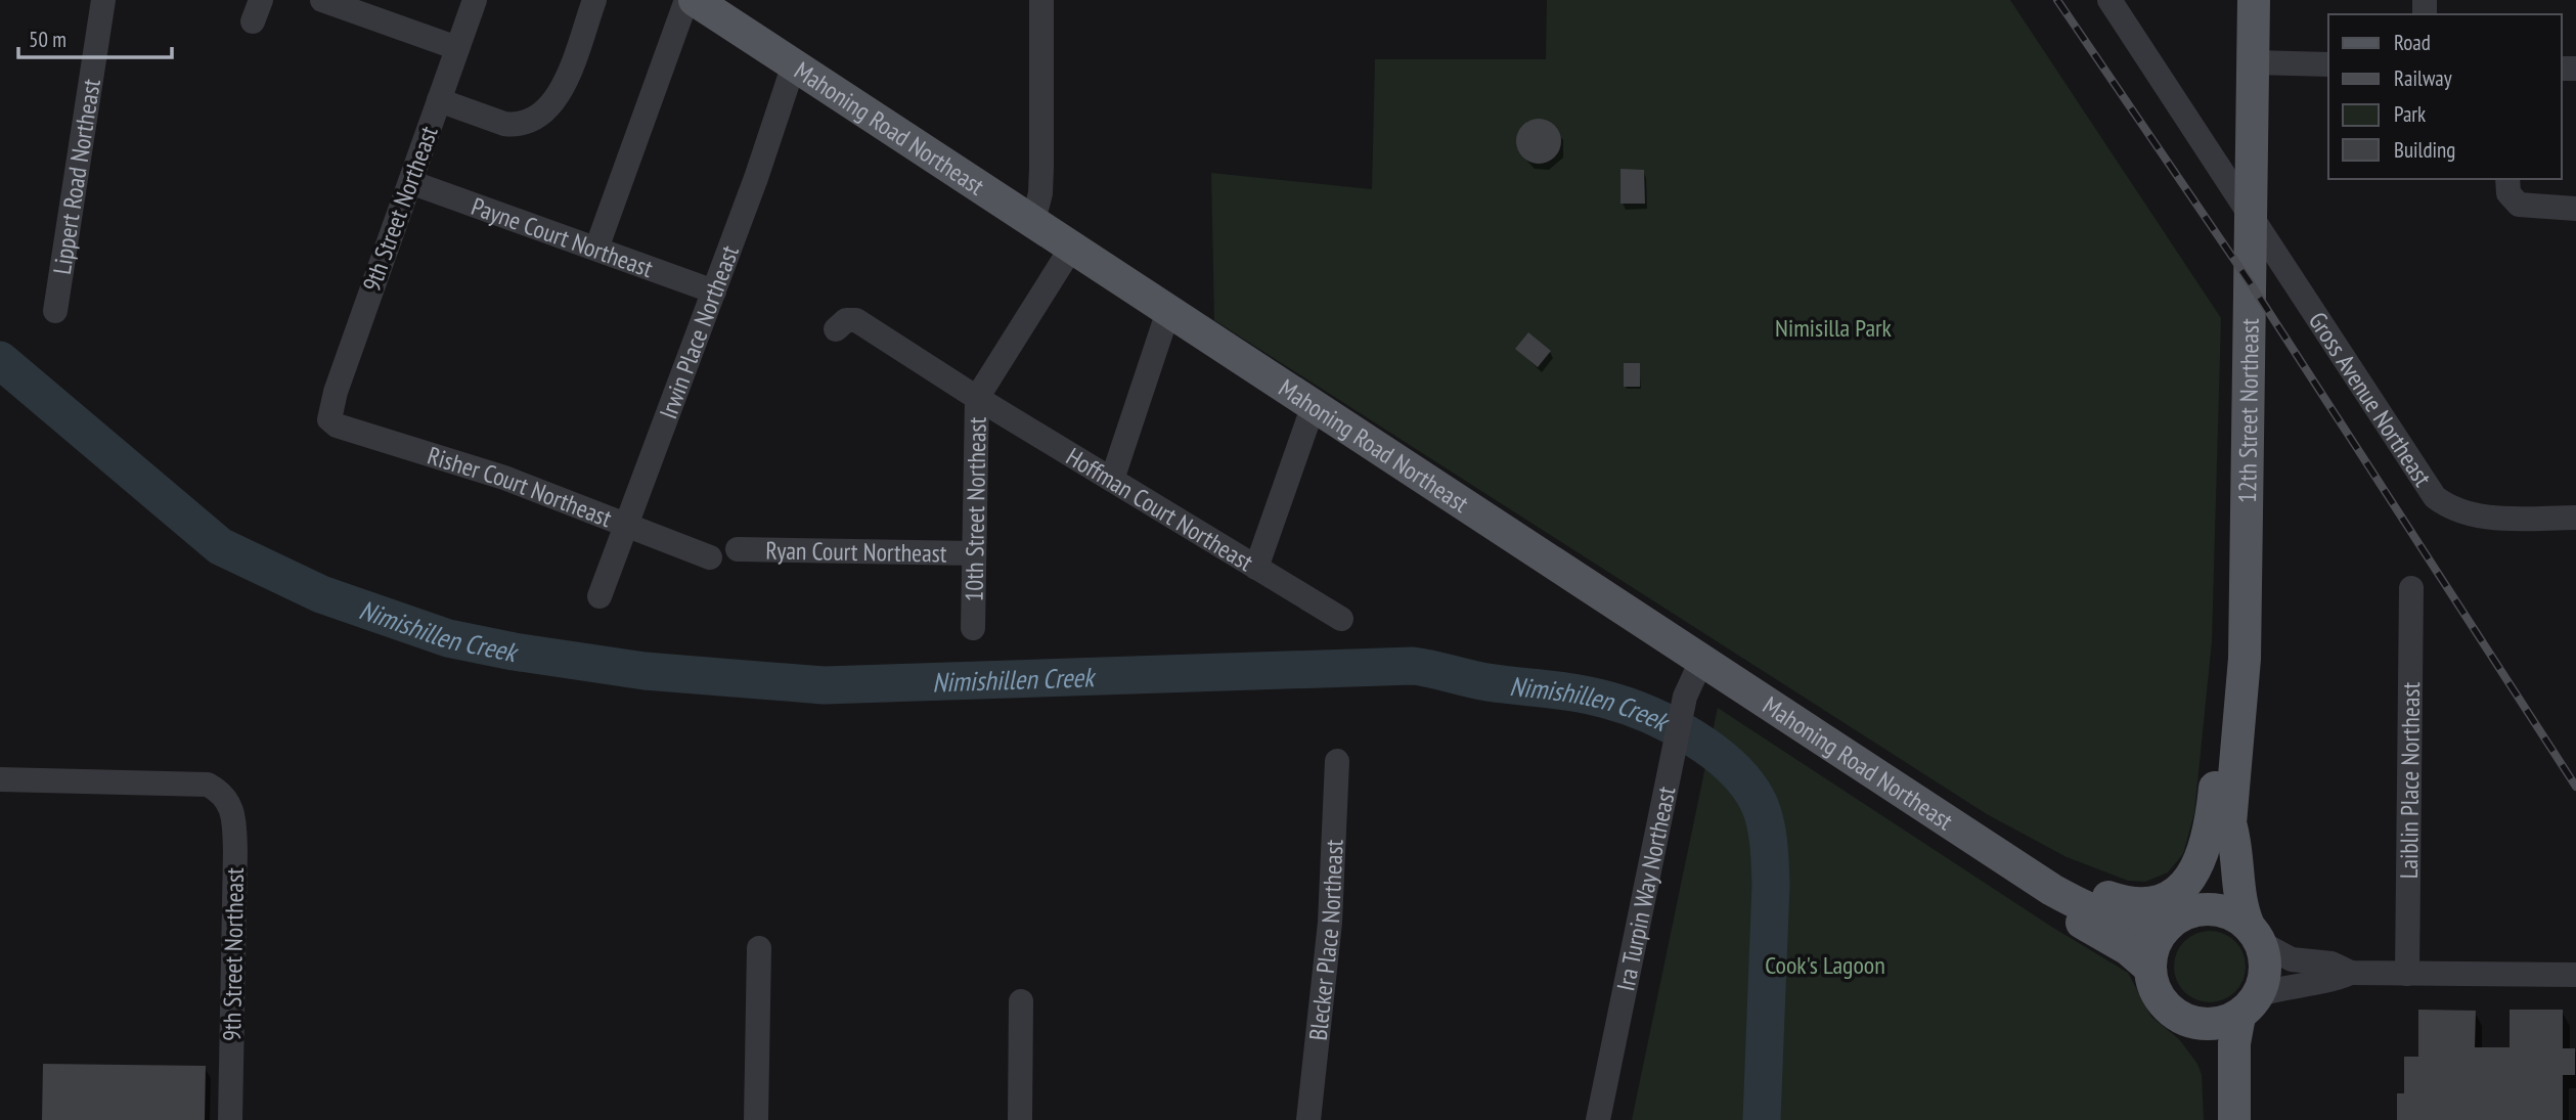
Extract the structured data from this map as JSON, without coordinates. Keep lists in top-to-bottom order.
{
  "streets": {
    "main road": ["Mahoning Road Northeast", "12th Street Northeast"],
    "street": [
      "Lippert Road Northeast",
      "9th Street Northeast",
      "Payne Court Northeast",
      "Irwin Place Northeast",
      "Gross Avenue Northeast",
      "Risher Court Northeast",
      "Hoffman Court Northeast",
      "10th Street Northeast",
      "Ryan Court Northeast",
      "Laiblin Place Northeast",
      "Ira Turpin Way Northeast",
      "Blecker Place Northeast"
    ]
  },
  "crossings": [
    ["Mahoning Road Northeast", "Irwin Place Northeast"],
    ["Mahoning Road Northeast", "12th Street Northeast"],
    ["Mahoning Road Northeast", "10th Street Northeast"],
    ["Mahoning Road Northeast", "Ira Turpin Way Northeast"],
    ["9th Street Northeast", "Payne Court Northeast"],
    ["9th Street Northeast", "Risher Court Northeast"],
    ["Payne Court Northeast", "Irwin Place Northeast"],
    ["Irwin Place Northeast", "Risher Court Northeast"],
    ["Gross Avenue Northeast", "12th Street Northeast"],
    ["Hoffman Court Northeast", "10th Street Northeast"],
    ["10th Street Northeast", "Ryan Court Northeast"]
  ],
  "water": ["Nimishillen Creek"],
  "parks": ["Nimisilla Park", "Cook's Lagoon"],
  "legend": [
    "Road",
    "Railway",
    "Park",
    "Building"
  ],
  "scale_bar": "50 m"
}
